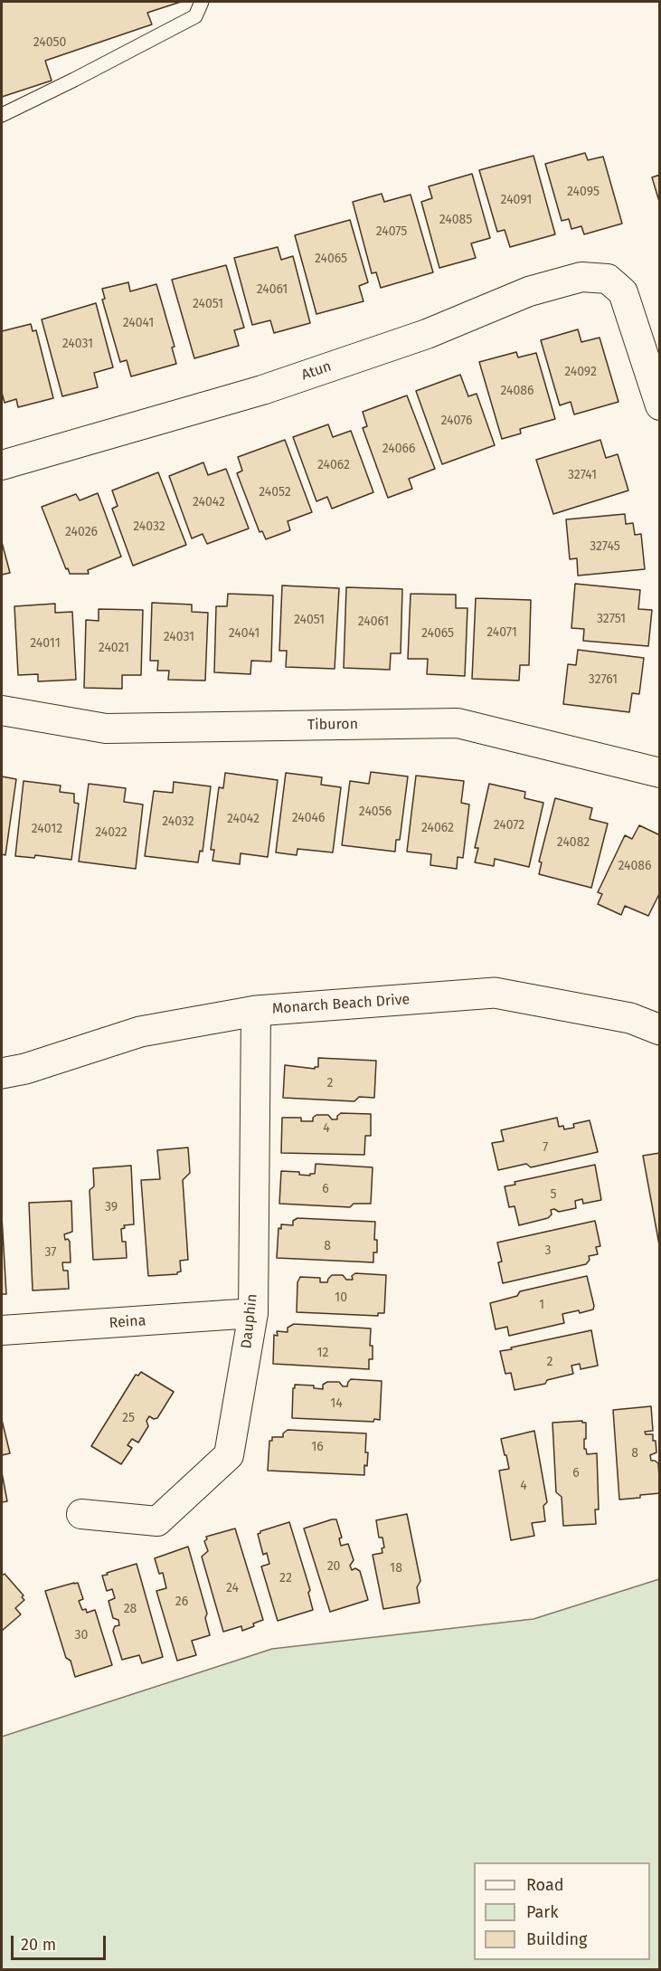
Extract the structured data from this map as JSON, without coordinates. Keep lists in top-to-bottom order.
{
  "streets": {
    "street": [
      "Atun",
      "Tiburon",
      "Monarch Beach Drive",
      "Dauphin",
      "Reina"
    ]
  },
  "crossings": [
    ["Monarch Beach Drive", "Dauphin"],
    ["Dauphin", "Reina"]
  ],
  "house_numbers": [
    "24050",
    "24095",
    "24091",
    "24085",
    "24075",
    "24065",
    "24061",
    "24051",
    "24041",
    "24031",
    "24092",
    "24086",
    "24076",
    "24066",
    "24062",
    "32741",
    "24052",
    "24042",
    "24032",
    "24026",
    "32745",
    "32751",
    "24051",
    "24061",
    "24071",
    "24041",
    "24065",
    "24031",
    "24011",
    "24021",
    "32761",
    "24056",
    "24046",
    "24042",
    "24032",
    "24072",
    "24062",
    "24012",
    "24022",
    "24082",
    "24086",
    "2",
    "4",
    "7",
    "6",
    "5",
    "39",
    "8",
    "3",
    "37",
    "10",
    "1",
    "12",
    "2",
    "14",
    "25",
    "16",
    "8",
    "6",
    "4",
    "20",
    "18",
    "22",
    "24",
    "26",
    "28",
    "30"
  ],
  "legend": ["Road", "Park", "Building"],
  "scale_bar": "20 m"
}
